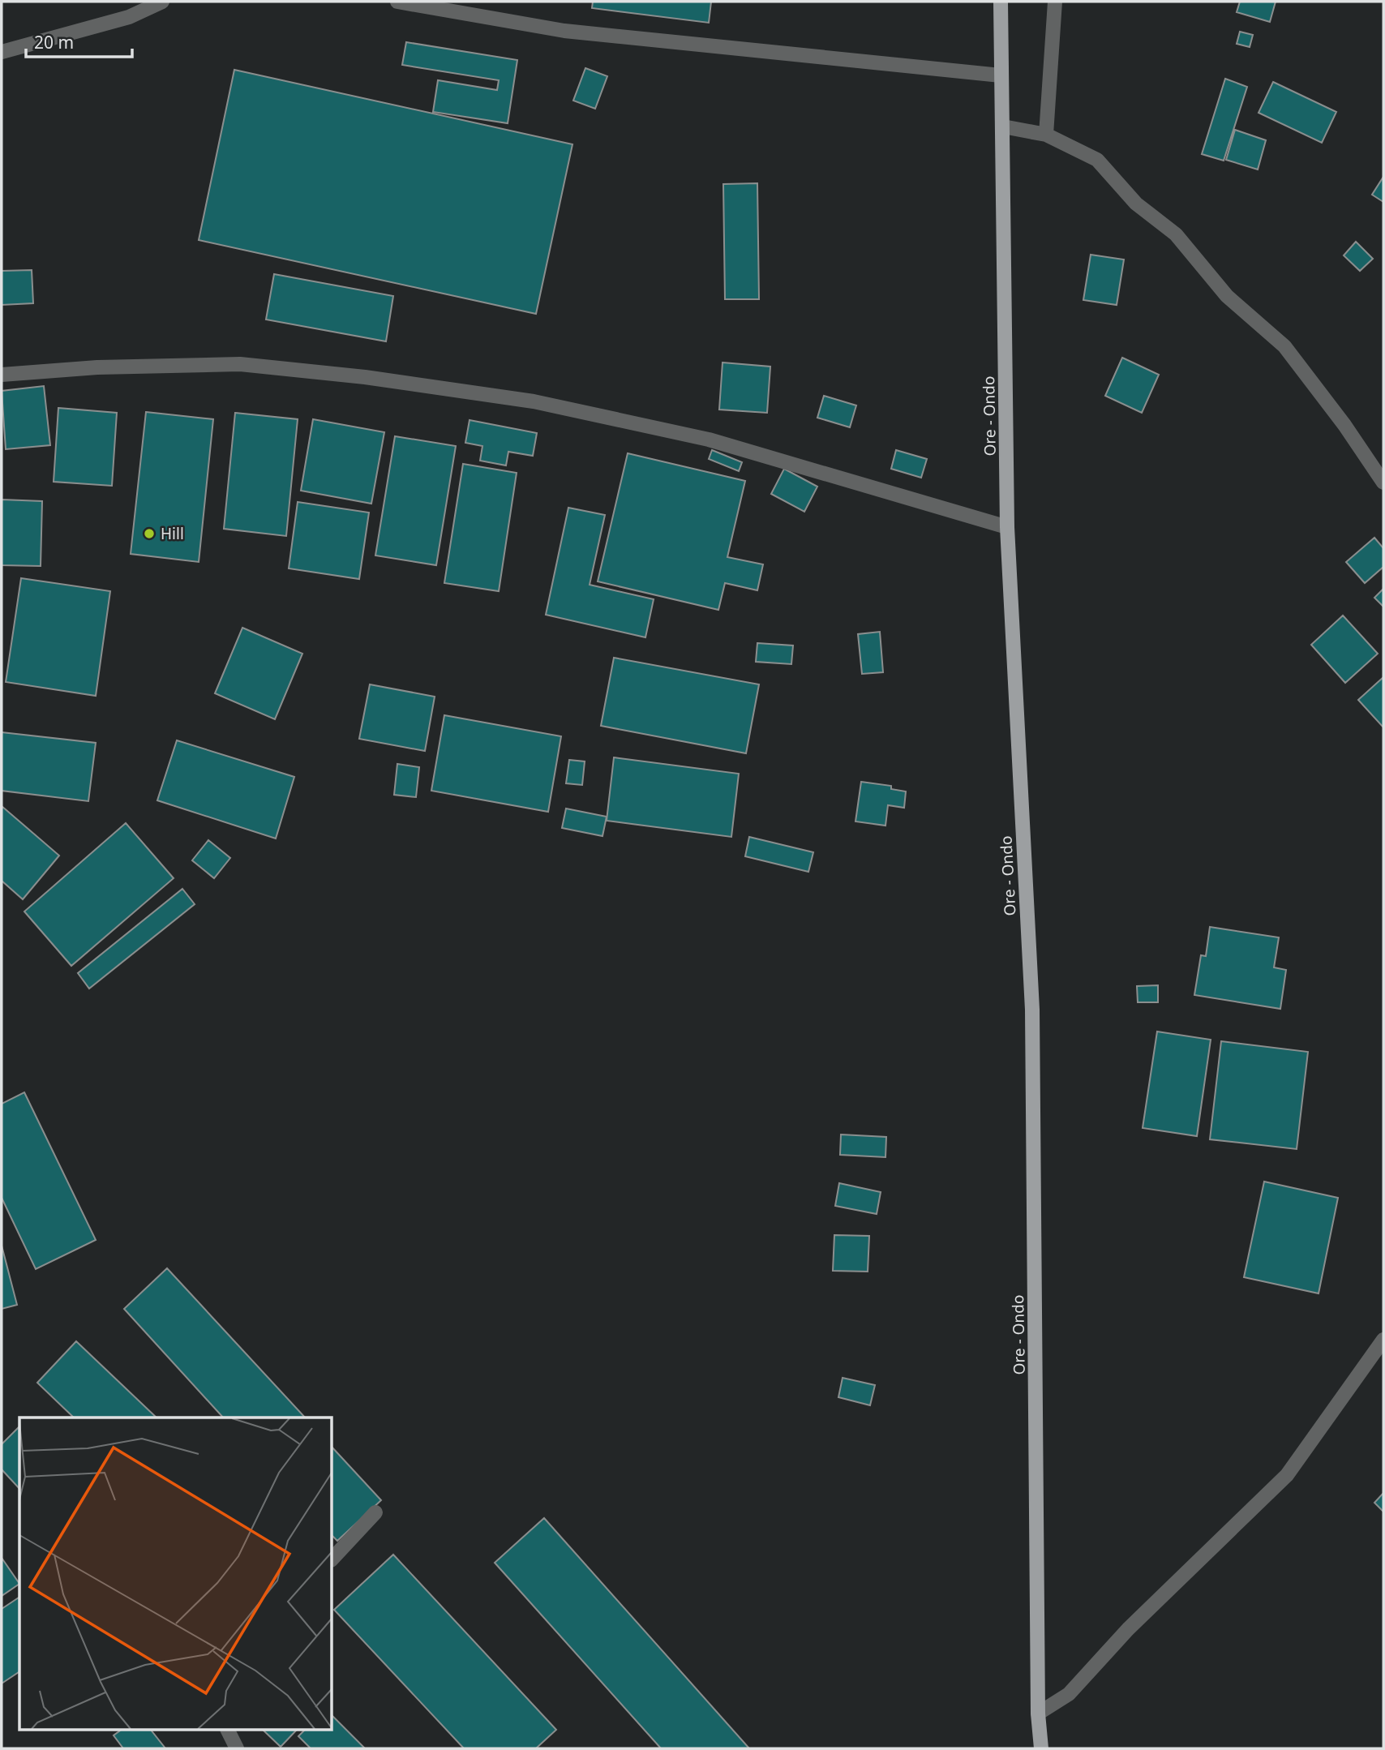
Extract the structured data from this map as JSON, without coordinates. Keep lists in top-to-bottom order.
{
  "streets": {
    "main road": ["Ore - Ondo"]
  },
  "places": ["Hill"],
  "scale_bar": "20 m"
}
